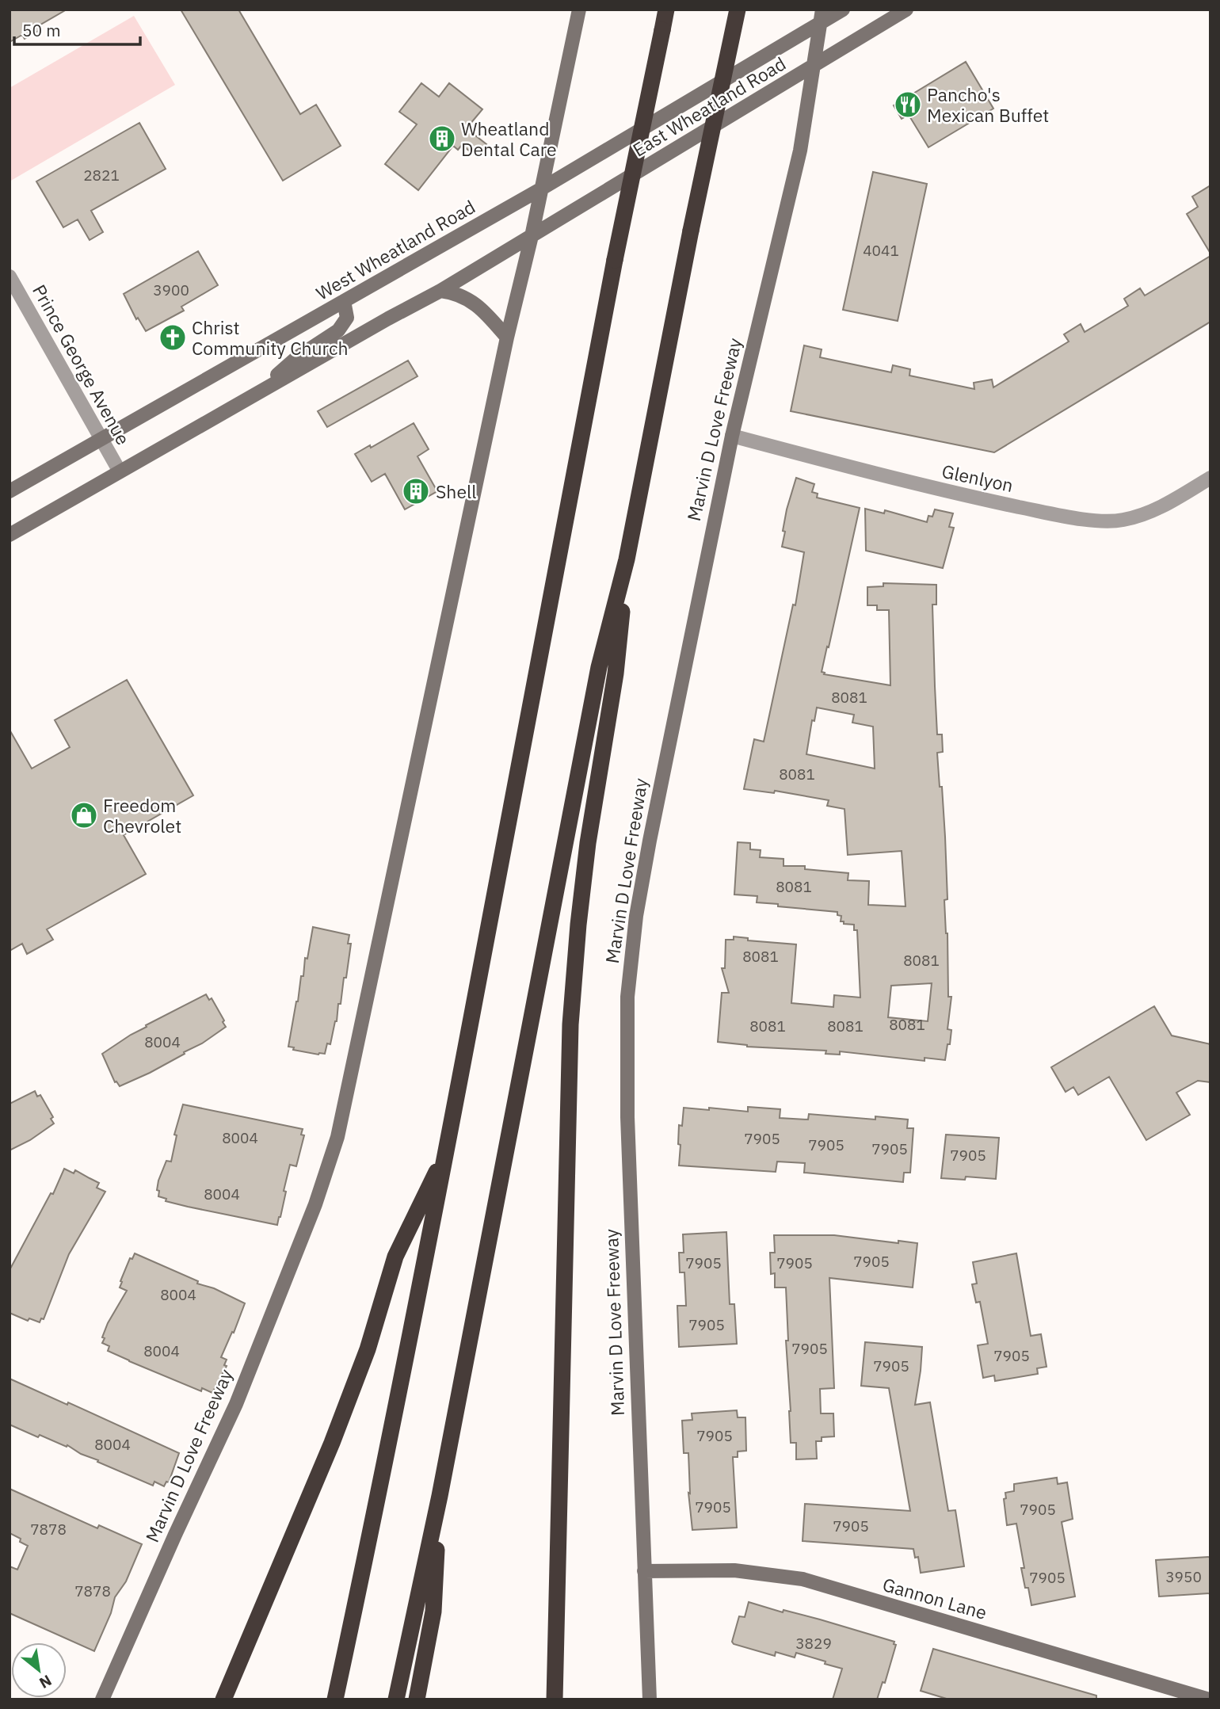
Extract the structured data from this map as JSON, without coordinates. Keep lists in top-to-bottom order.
{
  "streets": {
    "main road": [
      "East Wheatland Road",
      "West Wheatland Road",
      "Marvin D Love Freeway",
      "Gannon Lane"
    ],
    "street": ["Prince George Avenue", "Glenlyon"]
  },
  "crossings": [
    ["East Wheatland Road", "West Wheatland Road"],
    ["East Wheatland Road", "Marvin D Love Freeway"],
    ["West Wheatland Road", "Prince George Avenue"],
    ["West Wheatland Road", "Marvin D Love Freeway"],
    ["Marvin D Love Freeway", "Glenlyon"],
    ["Marvin D Love Freeway", "Gannon Lane"]
  ],
  "places": {
    "restaurant": ["Pancho's Mexican Buffet"],
    "building": ["Wheatland Dental Care", "Shell"],
    "church": ["Christ Community Church"],
    "shop": ["Freedom Chevrolet"]
  },
  "house_numbers": [
    "2821",
    "4041",
    "3900",
    "8081",
    "8081",
    "8081",
    "8081",
    "8081",
    "8081",
    "8081",
    "8081",
    "8004",
    "8004",
    "7905",
    "7905",
    "7905",
    "7905",
    "8004",
    "7905",
    "7905",
    "7905",
    "8004",
    "7905",
    "7905",
    "8004",
    "7905",
    "7905",
    "7905",
    "8004",
    "7905",
    "7905",
    "7905",
    "7878",
    "3950",
    "7905",
    "7878",
    "3829"
  ],
  "scale_bar": "50 m",
  "north": "bottom right"
}
